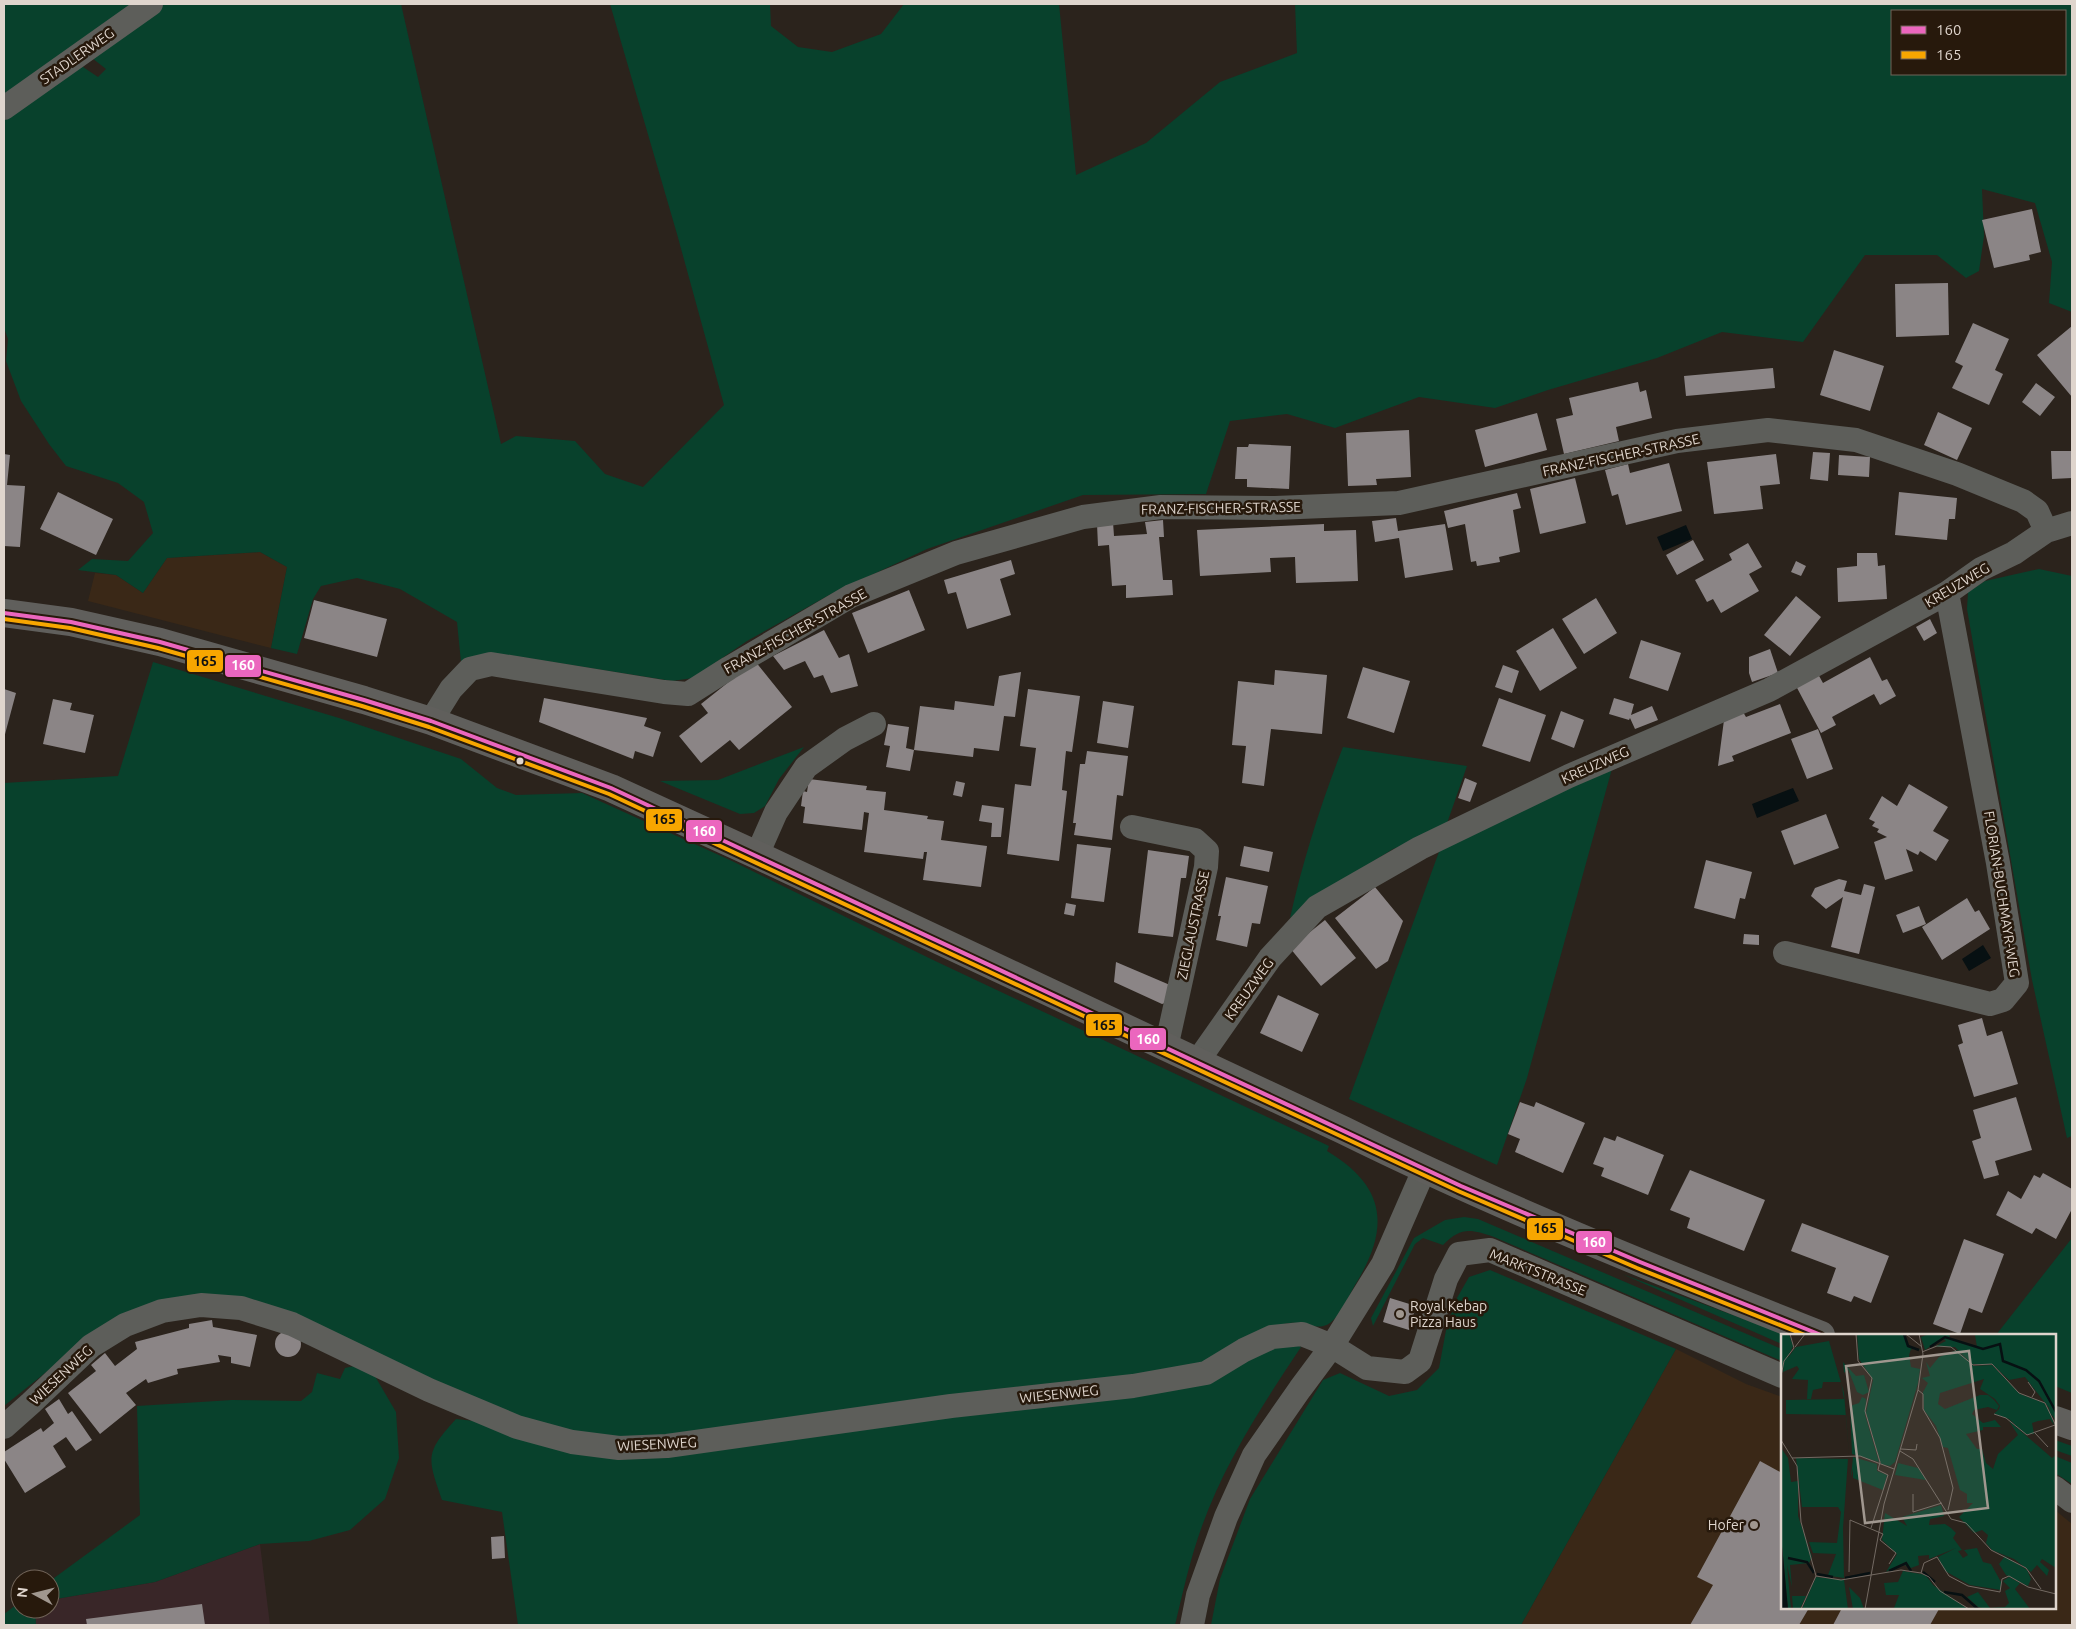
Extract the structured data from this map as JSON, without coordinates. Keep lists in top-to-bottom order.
{
  "streets": {
    "street": [
      "STADLERWEG",
      "FRANZ-FISCHER-STRASSE",
      "KREUZWEG",
      "FLORIAN-BUCHMAYR-WEG",
      "ZIEGLAUSTRASSE",
      "MARKTSTRASSE",
      "WIESENWEG"
    ]
  },
  "crossings": [
    ["FRANZ-FISCHER-STRASSE", "KREUZWEG"],
    ["KREUZWEG", "FLORIAN-BUCHMAYR-WEG"],
    ["MARKTSTRASSE", "WIESENWEG"]
  ],
  "places": ["Royal Kebap Pizza Haus", "Hofer"],
  "lines": ["transit line 160", "transit line 165"],
  "legend": ["160", "165"],
  "north": "left"
}
